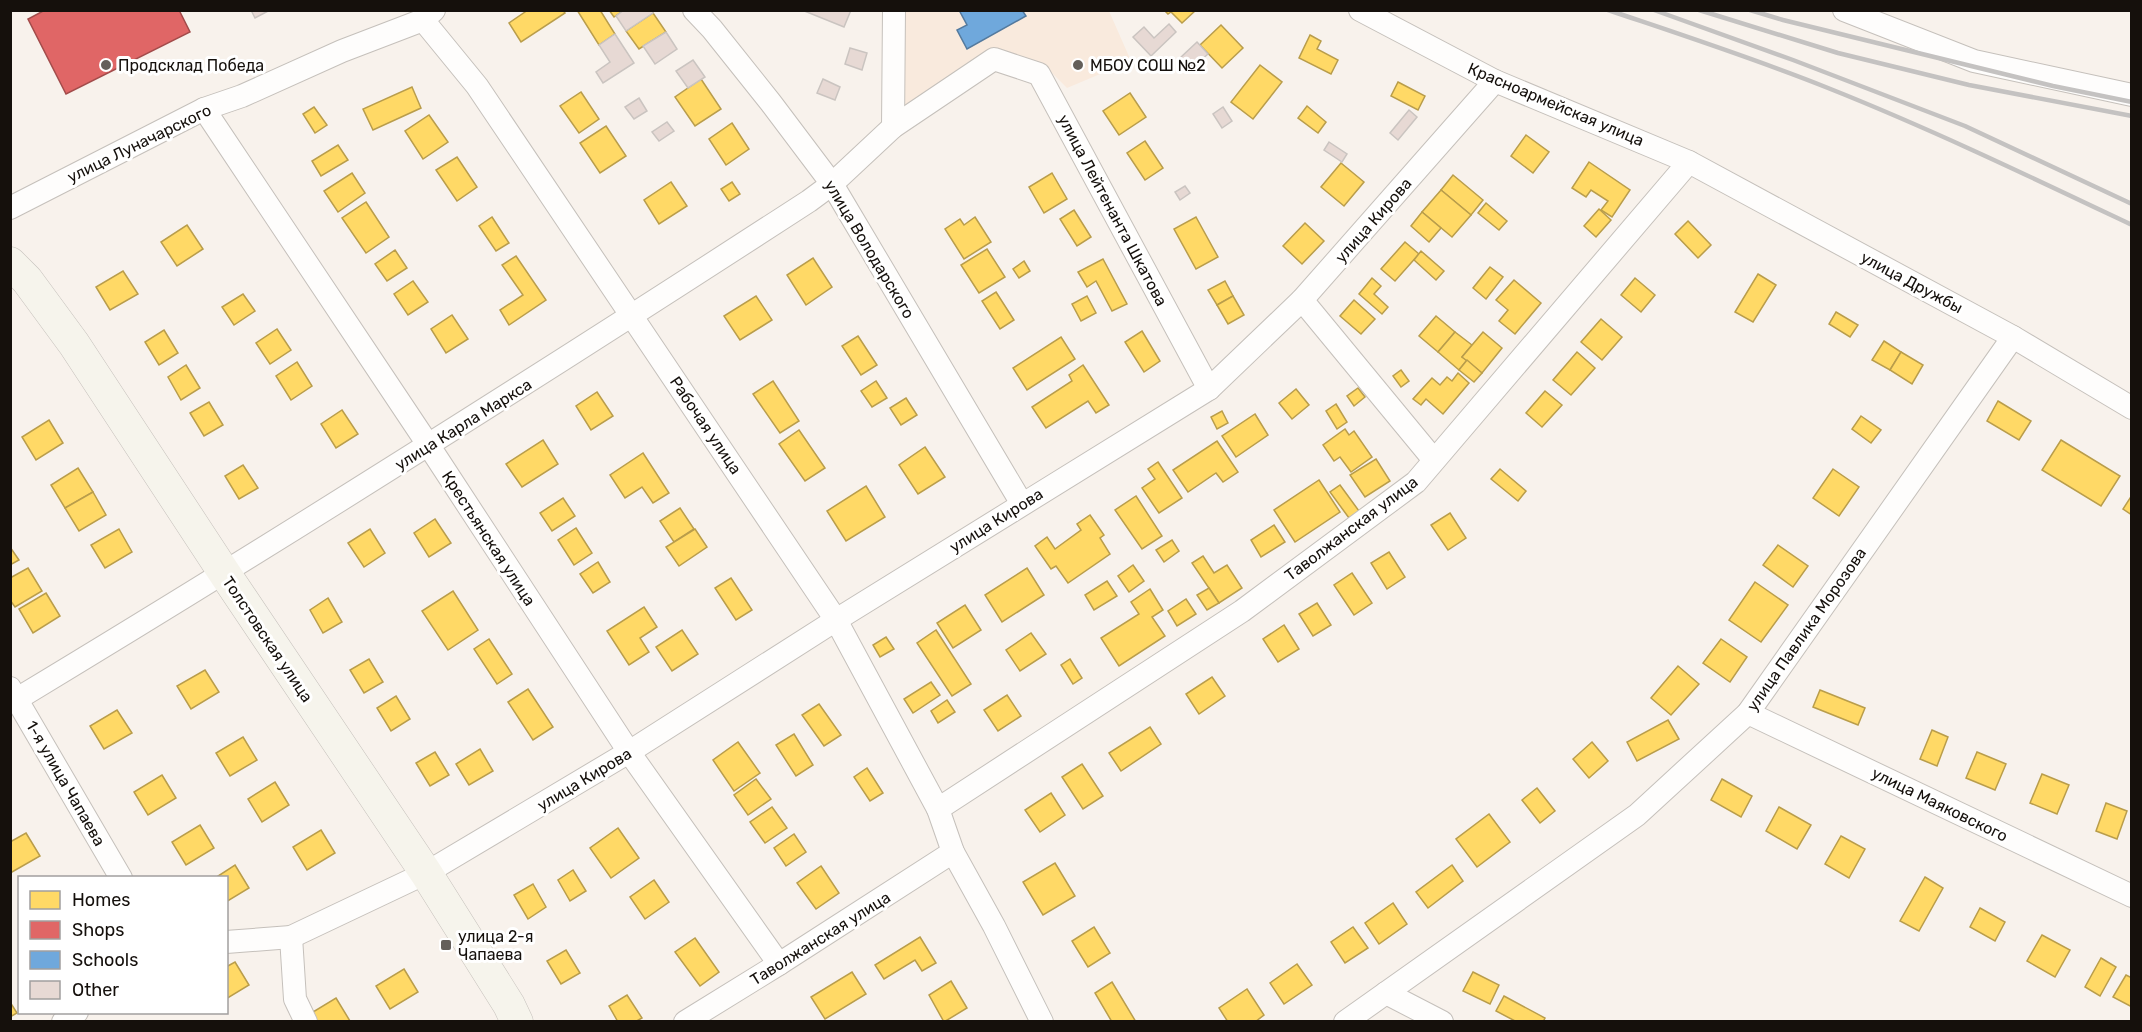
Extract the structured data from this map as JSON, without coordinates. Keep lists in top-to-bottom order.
{
  "streets": {
    "main road": ["Толстовская улица"],
    "street": [
      "Красноармейская улица",
      "улица Луначарского",
      "улица Лейтенанта Шкатова",
      "улица Кирова",
      "улица Володарского",
      "улица Дружбы",
      "улица Карла Маркса",
      "Рабочая улица",
      "Таволжанская улица",
      "Крестьянская улица",
      "улица Павлика Морозова",
      "1-я улица Чапаева",
      "улица Маяковского"
    ]
  },
  "crossings": [
    ["Красноармейская улица", "улица Кирова"],
    ["Красноармейская улица", "улица Дружбы"],
    ["Красноармейская улица", "Таволжанская улица"],
    ["улица Луначарского", "Рабочая улица"],
    ["улица Луначарского", "Крестьянская улица"],
    ["улица Лейтенанта Шкатова", "улица Кирова"],
    ["улица Лейтенанта Шкатова", "улица Карла Маркса"],
    ["улица Кирова", "улица Володарского"],
    ["улица Кирова", "Рабочая улица"],
    ["улица Кирова", "Крестьянская улица"],
    ["улица Кирова", "Толстовская улица"],
    ["улица Володарского", "улица Карла Маркса"],
    ["улица Дружбы", "Таволжанская улица"],
    ["улица Дружбы", "улица Павлика Морозова"],
    ["улица Карла Маркса", "Рабочая улица"],
    ["улица Карла Маркса", "Крестьянская улица"],
    ["улица Карла Маркса", "Толстовская улица"],
    ["улица Карла Маркса", "1-я улица Чапаева"],
    ["Рабочая улица", "Таволжанская улица"],
    ["Таволжанская улица", "Крестьянская улица"],
    ["улица Павлика Морозова", "улица Маяковского"]
  ],
  "places": {
    "other": ["Продсклад Победа", "МБОУ СОШ №2"],
    "transit": ["улица 2-я Чапаева"]
  },
  "legend": [
    "Homes",
    "Shops",
    "Schools",
    "Other"
  ]
}
